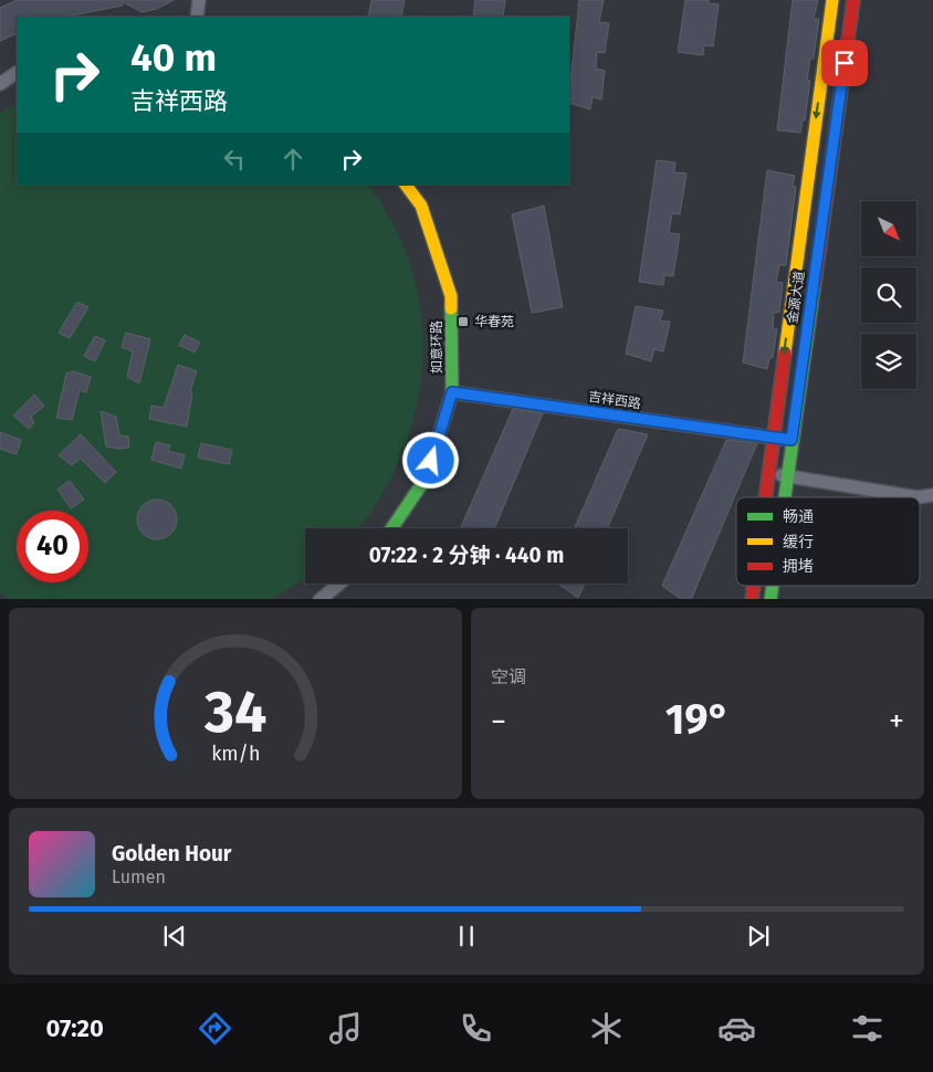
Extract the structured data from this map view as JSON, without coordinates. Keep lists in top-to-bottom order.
{
  "streets": {
    "street": ["金源大道", "如意环路", "吉祥西路"]
  },
  "crossings": [
    ["金源大道", "吉祥西路"],
    ["如意环路", "吉祥西路"]
  ],
  "places": {
    "transit": ["华春苑"]
  },
  "legend": ["畅通", "缓行", "拥堵"],
  "north": "bottom right",
  "page": {
    "turn": ["40 m", "吉祥西路"],
    "limit": "40",
    "trip": "07:22 · 2 分钟 · 440 m",
    "tile": "空调",
    "heat": ["−", "19°", "+"],
    "song": ["Golden Hour", "Lumen"],
    "tabs": "07:20",
    "gauge": ["34", "km/h"]
  }
}
